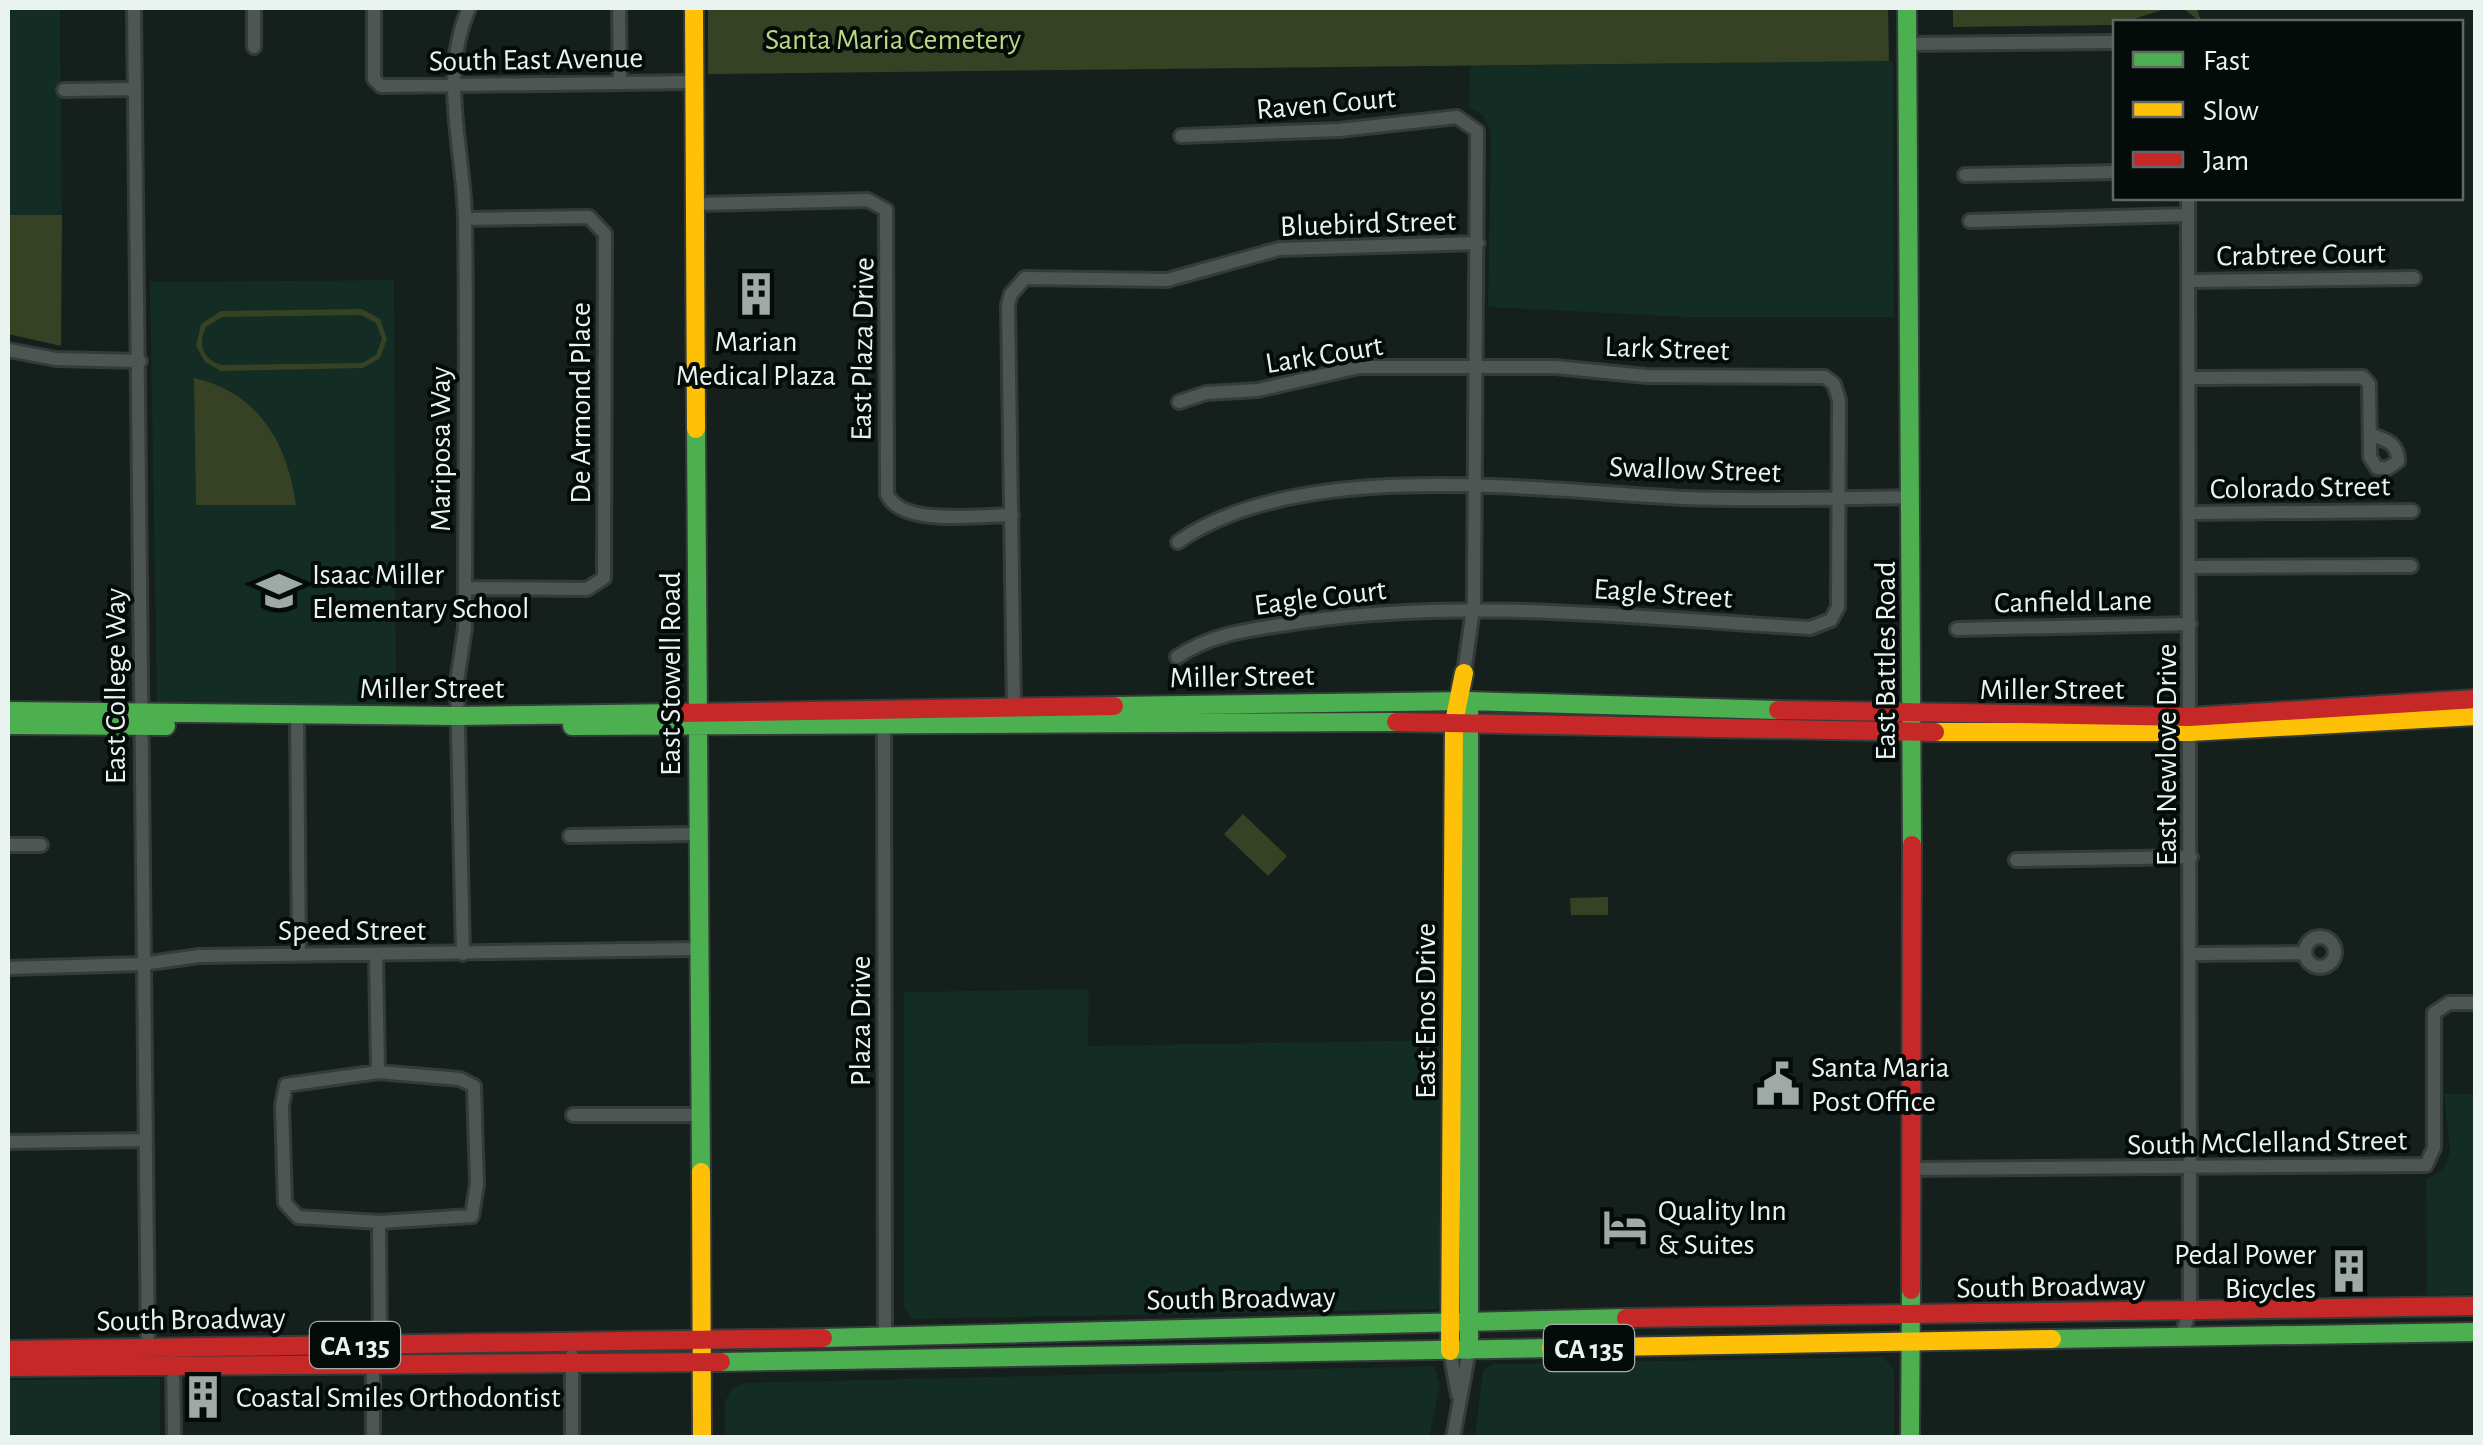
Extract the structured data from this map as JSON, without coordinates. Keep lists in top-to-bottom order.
{
  "streets": {
    "main road": [
      "East Battles Road",
      "East Stowell Road",
      "Miller Street",
      "East Enos Drive",
      "South Broadway",
      "CA 135"
    ],
    "street": [
      "South East Avenue",
      "Raven Court",
      "Bluebird Street",
      "Crabtree Court",
      "Lark Street",
      "East Plaza Drive",
      "Lark Court",
      "De Armond Place",
      "Mariposa Way",
      "Swallow Street",
      "Colorado Street",
      "Eagle Street",
      "Eagle Court",
      "Canfield Lane",
      "East College Way",
      "East Newlove Drive",
      "Speed Street",
      "Plaza Drive",
      "South McClelland Street"
    ]
  },
  "crossings": [
    ["South East Avenue", "Mariposa Way"],
    ["South East Avenue", "East Stowell Road"],
    ["Raven Court", "East Enos Drive"],
    ["Bluebird Street", "East Plaza Drive"],
    ["Bluebird Street", "East Enos Drive"],
    ["Crabtree Court", "East Newlove Drive"],
    ["Lark Street", "Lark Court"],
    ["Lark Street", "Swallow Street"],
    ["Lark Street", "Eagle Street"],
    ["Lark Street", "East Enos Drive"],
    ["East Plaza Drive", "East Stowell Road"],
    ["Lark Court", "East Enos Drive"],
    ["De Armond Place", "Mariposa Way"],
    ["Mariposa Way", "Miller Street"],
    ["Mariposa Way", "Speed Street"],
    ["Swallow Street", "Eagle Street"],
    ["Swallow Street", "East Battles Road"],
    ["Swallow Street", "East Enos Drive"],
    ["Colorado Street", "East Newlove Drive"],
    ["Eagle Street", "Eagle Court"],
    ["Eagle Street", "East Enos Drive"],
    ["Eagle Court", "East Enos Drive"],
    ["Canfield Lane", "East Newlove Drive"],
    ["East Battles Road", "Miller Street"],
    ["East Battles Road", "South McClelland Street"],
    ["East Battles Road", "South Broadway"],
    ["East Stowell Road", "Miller Street"],
    ["East Stowell Road", "Speed Street"],
    ["East Stowell Road", "South Broadway"],
    ["Miller Street", "East College Way"],
    ["Miller Street", "East Newlove Drive"],
    ["Miller Street", "East Enos Drive"],
    ["Miller Street", "Plaza Drive"],
    ["East College Way", "Speed Street"],
    ["East College Way", "South Broadway"],
    ["East Newlove Drive", "South McClelland Street"],
    ["East Newlove Drive", "South Broadway"],
    ["East Enos Drive", "South Broadway"],
    ["Plaza Drive", "South Broadway"]
  ],
  "parks": ["Santa Maria Cemetery"],
  "places": {
    "building": ["Marian Medical Plaza", "Pedal Power Bicycles", "Coastal Smiles Orthodontist"],
    "school or university": ["Isaac Miller Elementary School"],
    "public building": ["Santa Maria Post Office"],
    "hotel": ["Quality Inn & Suites"]
  },
  "legend": ["Fast", "Slow", "Jam"]
}
